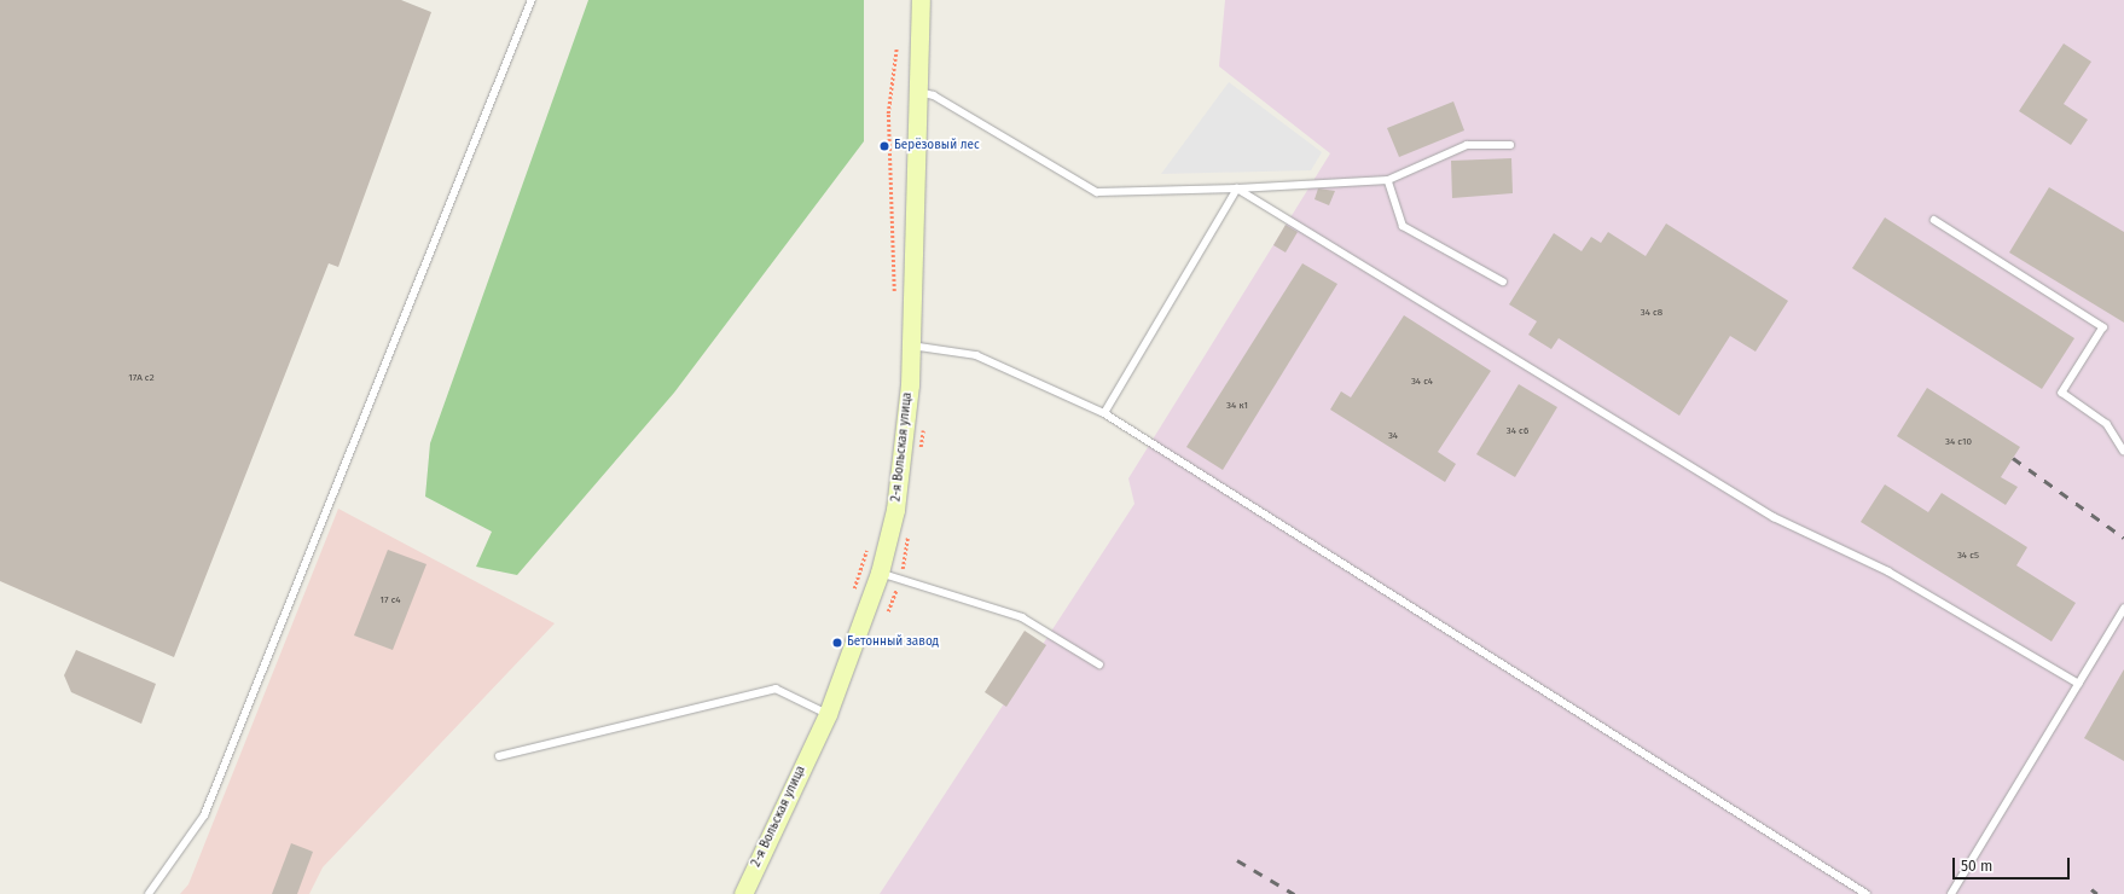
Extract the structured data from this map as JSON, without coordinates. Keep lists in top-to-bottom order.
{
  "streets": {
    "main road": ["2-я Вольская улица"]
  },
  "places": ["Берёзовый лес", "Бетонный завод"],
  "house_numbers": [
    "34 с8",
    "17А с2",
    "34 с4",
    "34 к1",
    "34 с6",
    "34",
    "34 с10",
    "34 с5",
    "17 с4"
  ],
  "scale_bar": "50 m"
}
